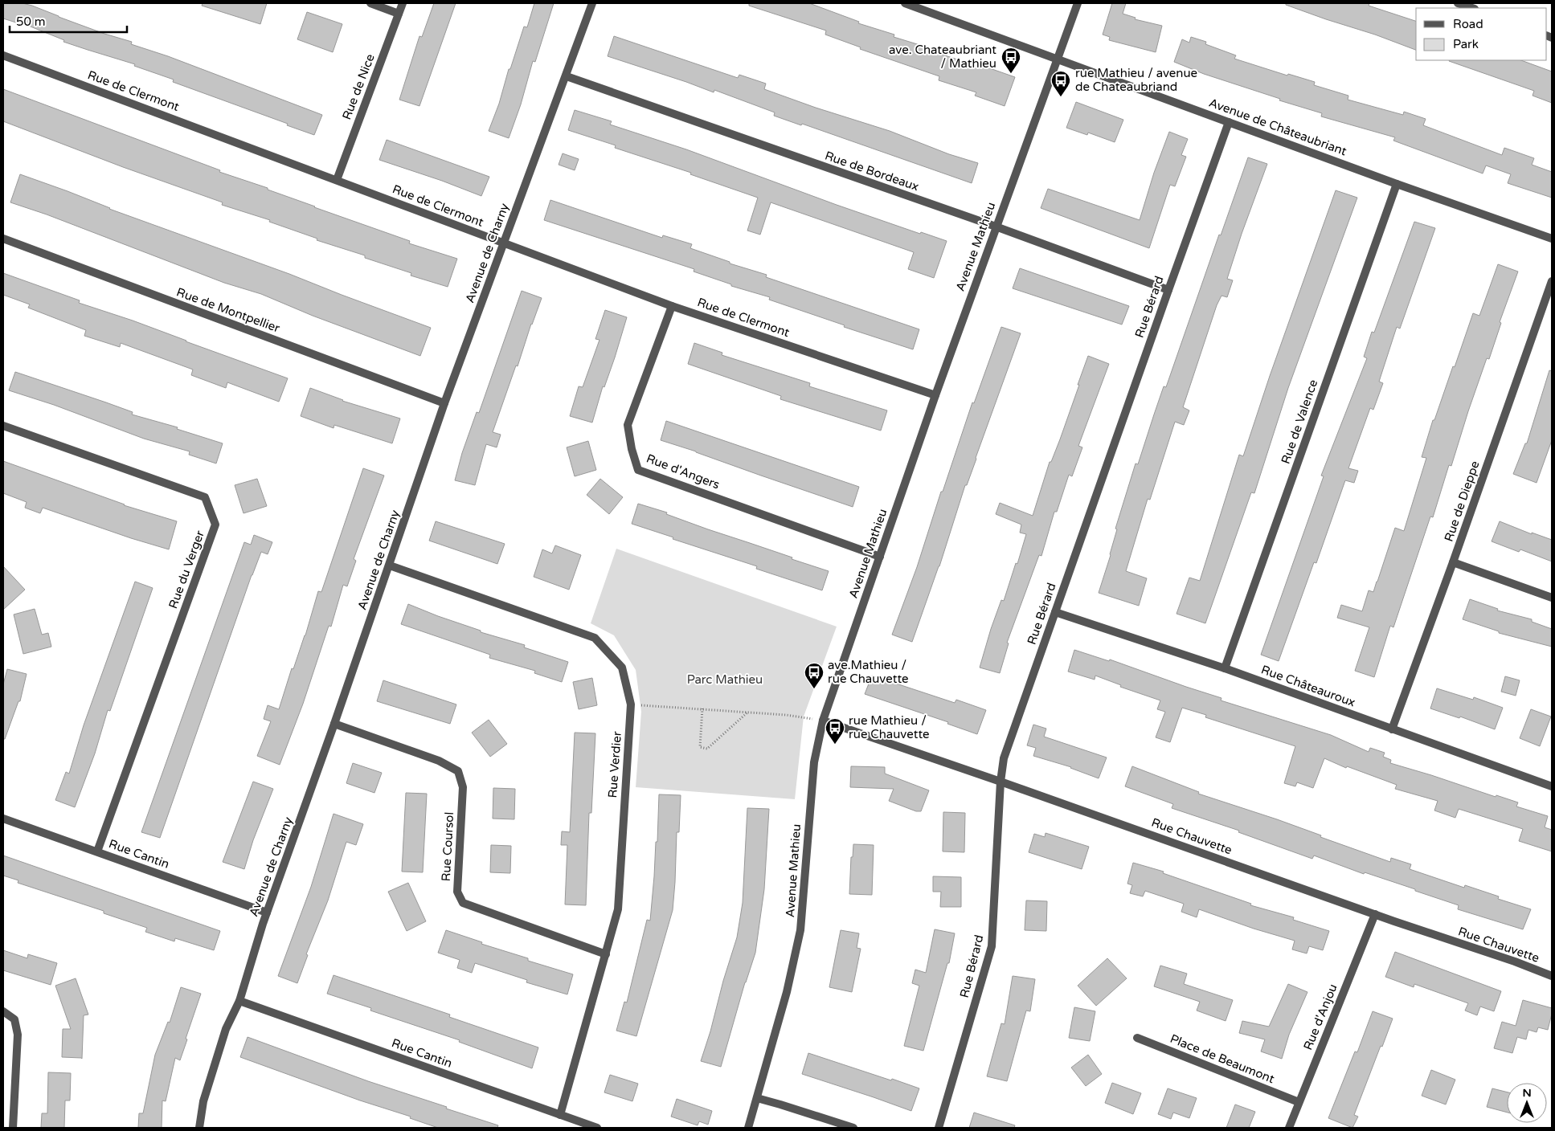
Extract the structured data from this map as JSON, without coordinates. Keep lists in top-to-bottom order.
{
  "streets": {
    "street": [
      "Rue de Nice",
      "Rue de Clermont",
      "Avenue de Châteaubriant",
      "Rue de Bordeaux",
      "Avenue Mathieu",
      "Avenue de Charny",
      "Rue Bérard",
      "Rue de Montpellier",
      "Rue de Valence",
      "Rue d'Angers",
      "Rue de Dieppe",
      "Rue du Verger",
      "Rue Châteauroux",
      "Rue Verdier",
      "Rue Chauvette",
      "Rue Coursol",
      "Rue Cantin",
      "Rue d'Anjou",
      "Place de Beaumont"
    ]
  },
  "crossings": [
    ["Rue de Nice", "Rue de Clermont"],
    ["Rue de Clermont", "Avenue Mathieu"],
    ["Rue de Clermont", "Avenue de Charny"],
    ["Rue de Clermont", "Rue d'Angers"],
    ["Avenue de Châteaubriant", "Avenue Mathieu"],
    ["Avenue de Châteaubriant", "Rue Bérard"],
    ["Avenue de Châteaubriant", "Rue de Valence"],
    ["Rue de Bordeaux", "Avenue Mathieu"],
    ["Rue de Bordeaux", "Avenue de Charny"],
    ["Rue de Bordeaux", "Rue Bérard"],
    ["Avenue Mathieu", "Rue d'Angers"],
    ["Avenue Mathieu", "Rue Chauvette"],
    ["Avenue de Charny", "Rue de Montpellier"],
    ["Avenue de Charny", "Rue Verdier"],
    ["Avenue de Charny", "Rue Coursol"],
    ["Avenue de Charny", "Rue Cantin"],
    ["Rue Bérard", "Rue Châteauroux"],
    ["Rue Bérard", "Rue Chauvette"],
    ["Rue de Valence", "Rue Châteauroux"],
    ["Rue de Dieppe", "Rue Châteauroux"],
    ["Rue du Verger", "Rue Cantin"],
    ["Rue Verdier", "Rue Coursol"],
    ["Rue Verdier", "Rue Cantin"],
    ["Rue Chauvette", "Rue d'Anjou"],
    ["Rue d'Anjou", "Place de Beaumont"]
  ],
  "parks": ["Parc Mathieu"],
  "places": {
    "bus stop": [
      "ave. Chateaubriant / Mathieu",
      "rue Mathieu / avenue de Chateaubriand",
      "ave.Mathieu / rue Chauvette",
      "rue Mathieu / rue Chauvette"
    ]
  },
  "legend": ["Road", "Park"],
  "scale_bar": "50 m",
  "north": "top"
}
